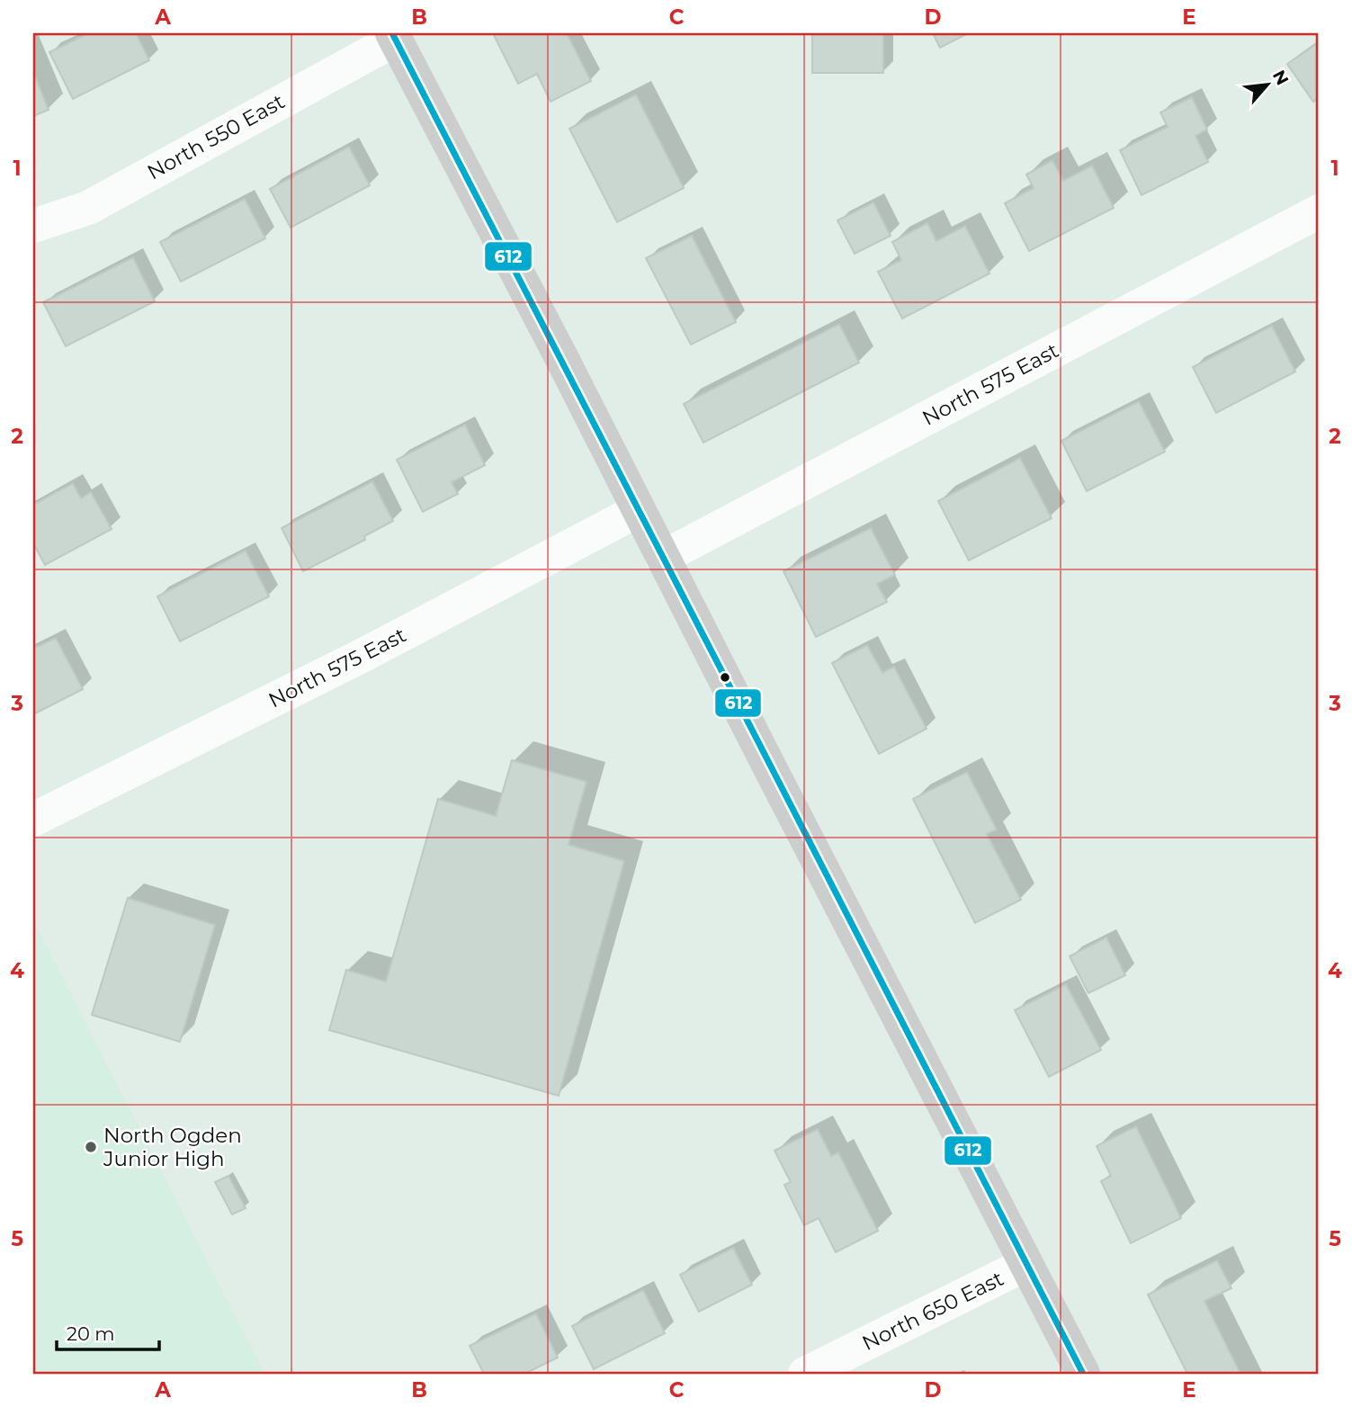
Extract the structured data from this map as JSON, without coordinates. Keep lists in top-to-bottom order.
{
  "streets": {
    "street": ["North 550 East", "North 575 East", "North 650 East"]
  },
  "places": ["North Ogden Junior High"],
  "lines": ["transit line 612"],
  "scale_bar": "20 m",
  "north": "top right",
  "grid": {
    "columns": [
      "A",
      "B",
      "C",
      "D",
      "E"
    ],
    "rows": [
      "1",
      "2",
      "3",
      "4",
      "5"
    ]
  }
}
